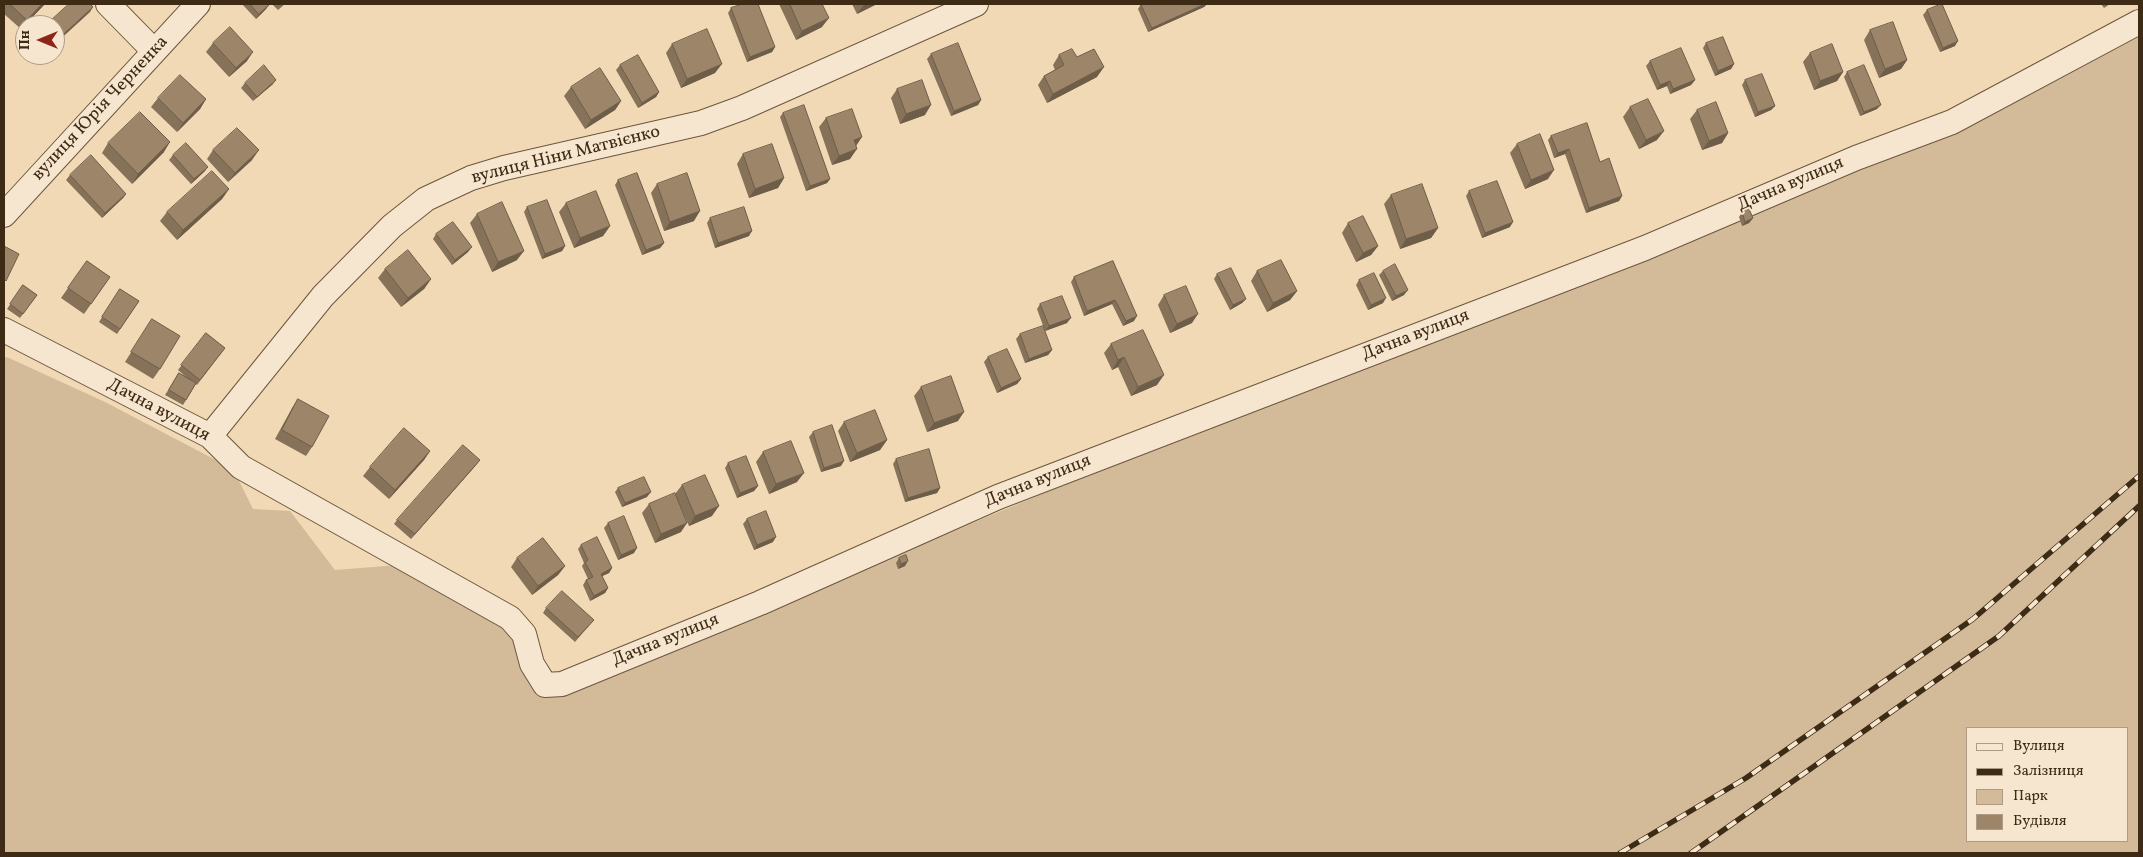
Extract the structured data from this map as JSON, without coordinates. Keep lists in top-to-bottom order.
{
  "streets": {
    "street": ["вулиця Юрія Черненка", "вулиця Ніни Матвієнко", "Дачна вулиця"]
  },
  "crossings": [
    ["вулиця Ніни Матвієнко", "Дачна вулиця"]
  ],
  "legend": [
    "Вулиця",
    "Залізниця",
    "Парк",
    "Будівля"
  ],
  "north": "left"
}
